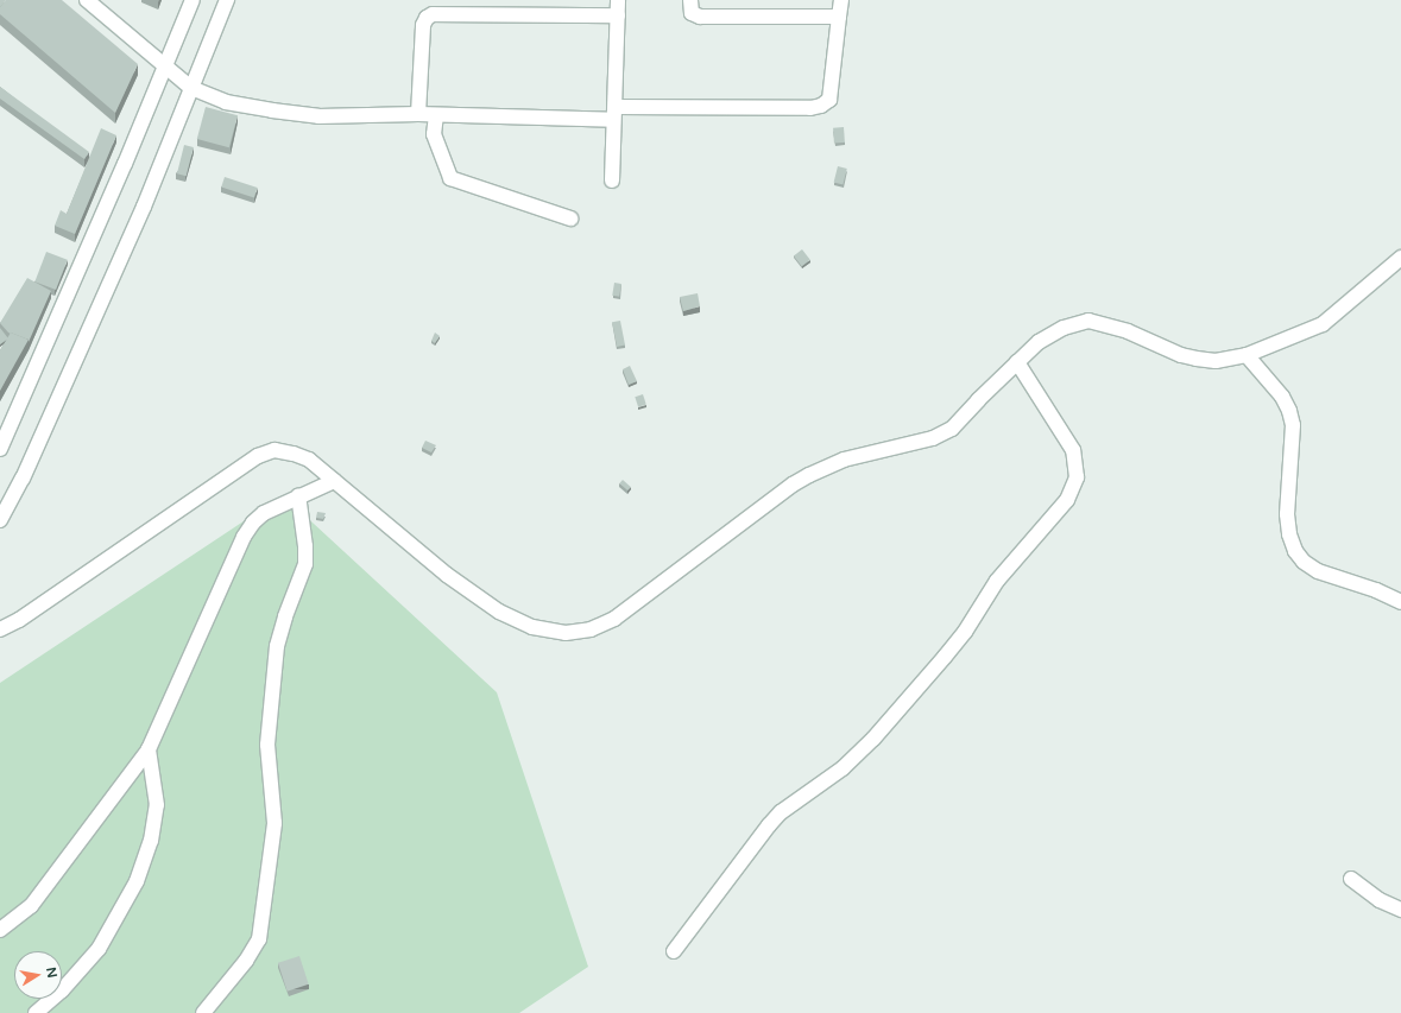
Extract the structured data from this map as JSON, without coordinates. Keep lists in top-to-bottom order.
{
  "north": "right"
}
